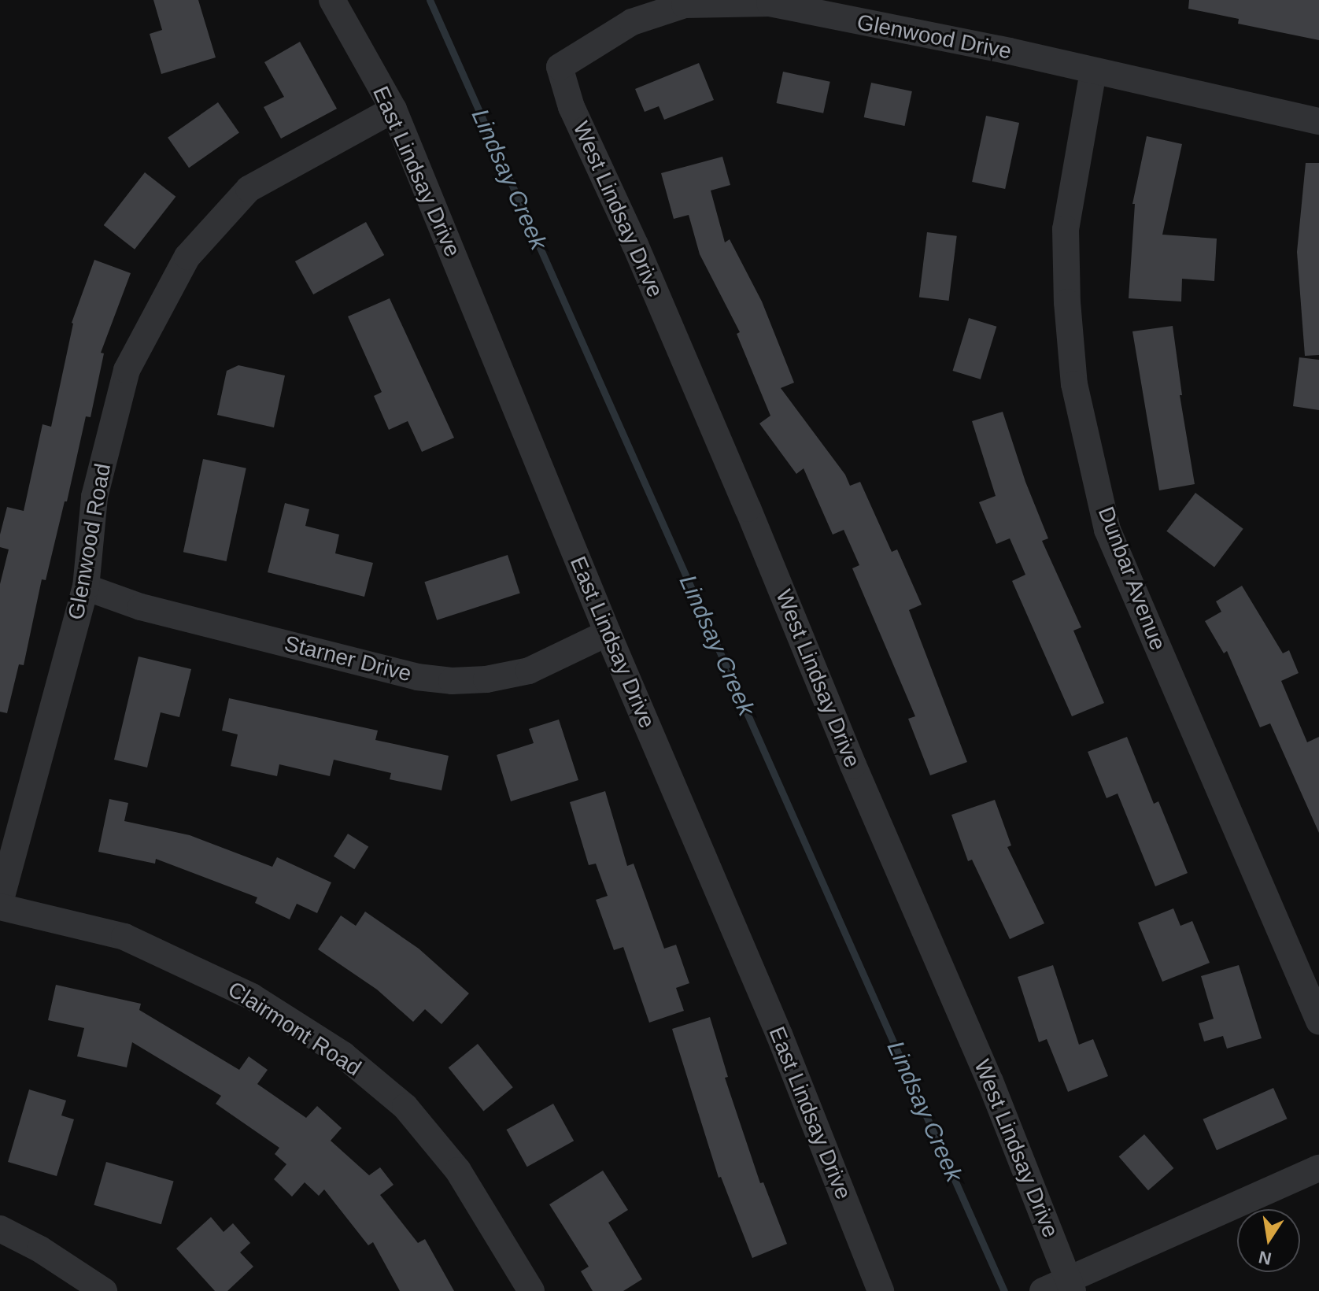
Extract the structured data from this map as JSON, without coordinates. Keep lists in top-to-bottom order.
{
  "streets": {
    "street": [
      "Glenwood Drive",
      "East Lindsay Drive",
      "West Lindsay Drive",
      "Glenwood Road",
      "Dunbar Avenue",
      "Starner Drive",
      "Clairmont Road"
    ]
  },
  "crossings": [
    ["Glenwood Drive", "West Lindsay Drive"],
    ["Glenwood Drive", "Dunbar Avenue"],
    ["East Lindsay Drive", "Glenwood Road"],
    ["East Lindsay Drive", "Starner Drive"],
    ["Glenwood Road", "Starner Drive"],
    ["Glenwood Road", "Clairmont Road"]
  ],
  "water": ["Lindsay Creek"],
  "north": "bottom"
}
